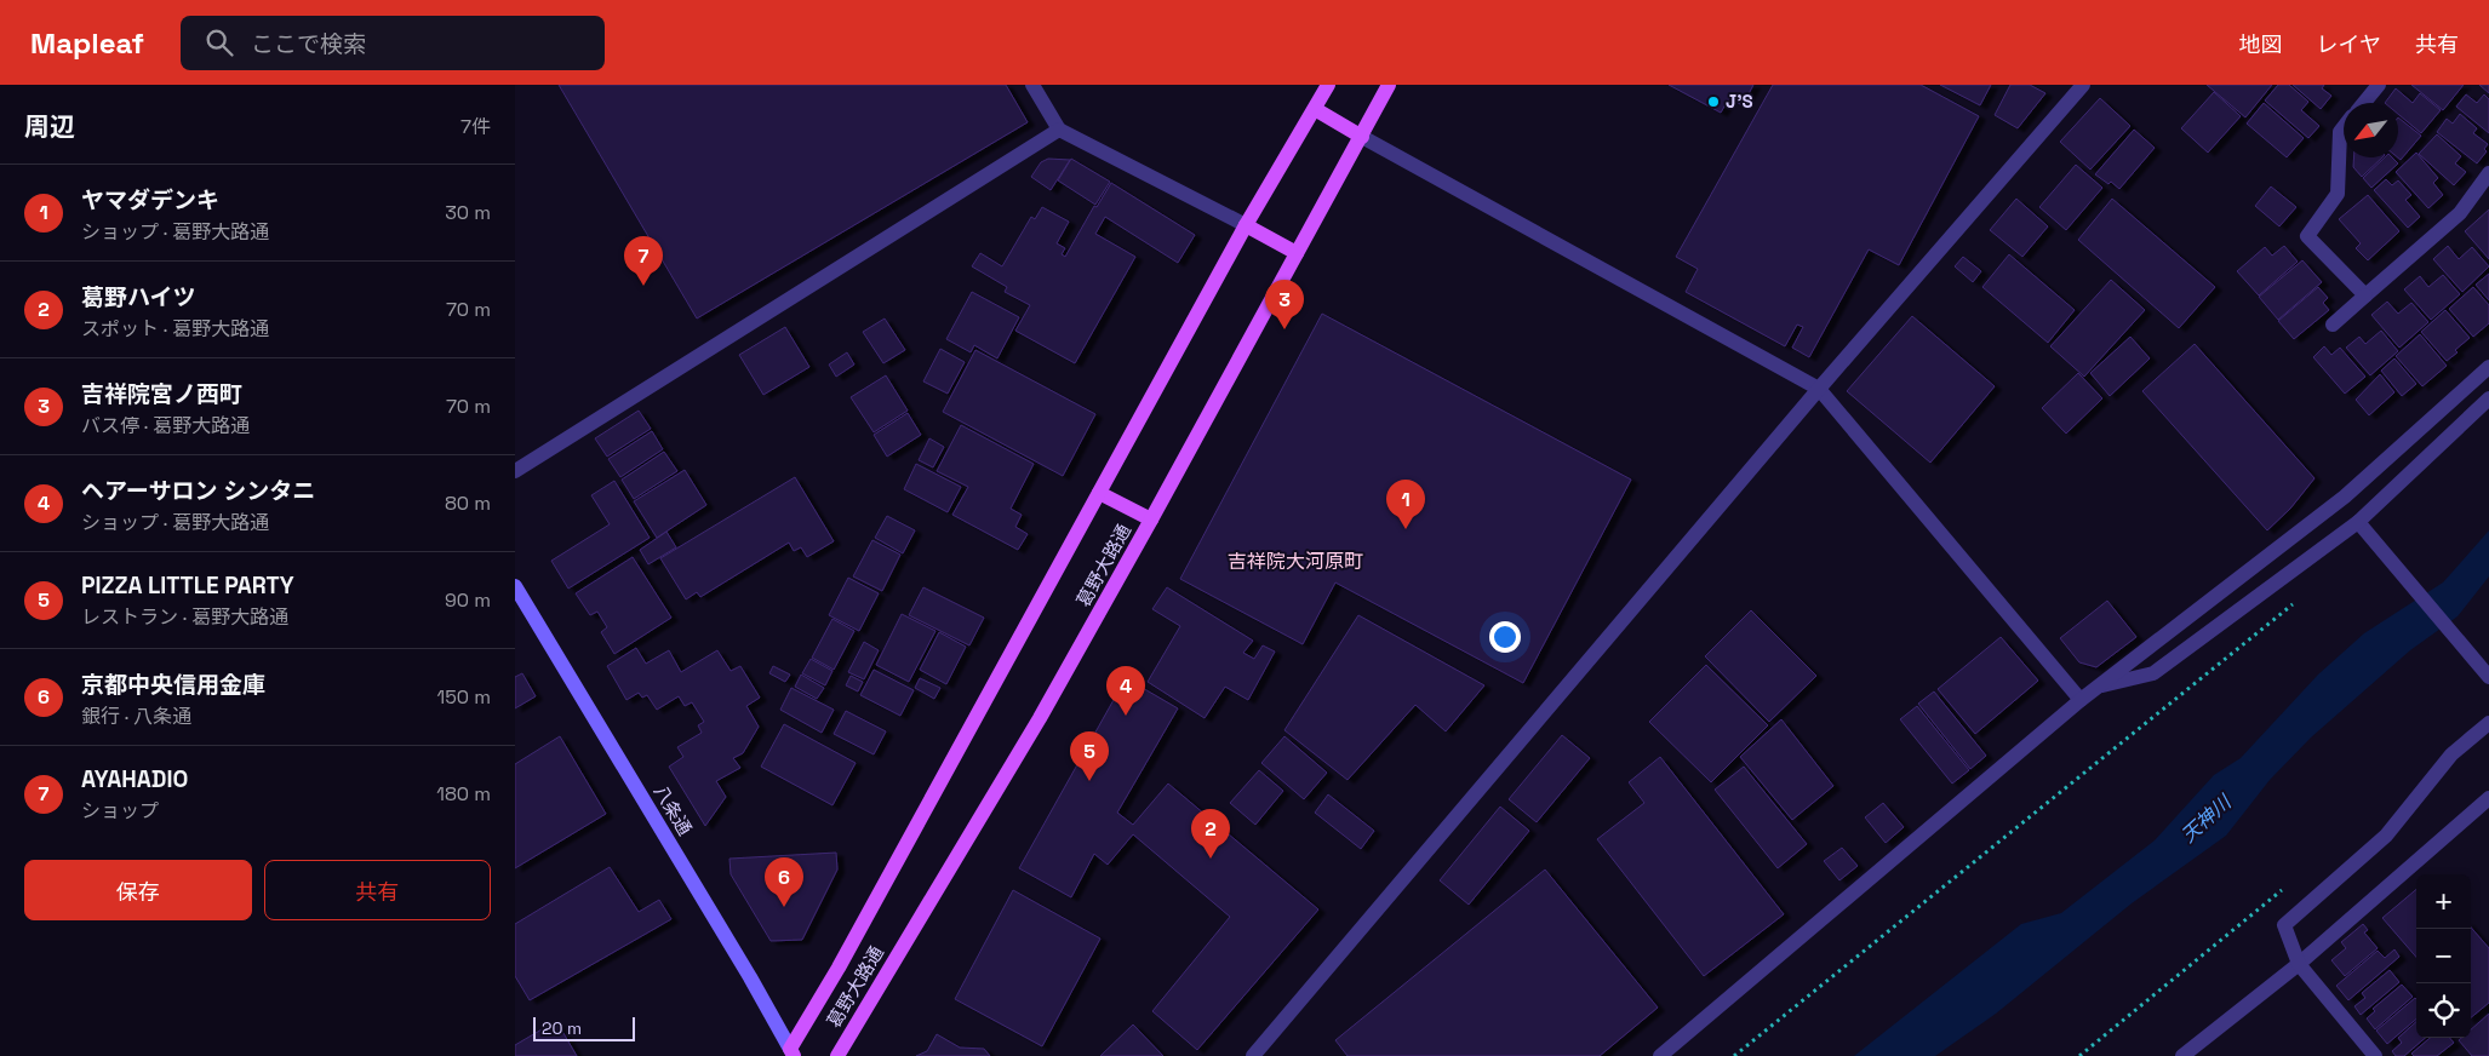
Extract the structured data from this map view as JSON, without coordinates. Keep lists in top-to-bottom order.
{
  "streets": {
    "main road": ["葛野大路通", "八条通"]
  },
  "crossings": [
    ["葛野大路通", "八条通"]
  ],
  "districts": ["吉祥院大河原町"],
  "water": ["天神川"],
  "places": ["J'S"],
  "scale_bar": "20 m",
  "north": "bottom left",
  "page": {
    "header": "Mapleaf",
    "search": "ここで検索",
    "nav": ["地図", "レイヤ", "共有"],
    "heading": ["周辺", "7件"],
    "list": [
      {
        "mark": "1",
        "name": "ヤマダデンキ",
        "note": "ショップ · 葛野大路通",
        "value": "30 m"
      },
      {
        "mark": "2",
        "name": "葛野ハイツ",
        "note": "スポット · 葛野大路通",
        "value": "70 m"
      },
      {
        "mark": "3",
        "name": "吉祥院宮ノ西町",
        "note": "バス停 · 葛野大路通",
        "value": "70 m"
      },
      {
        "mark": "4",
        "name": "ヘアーサロン シンタニ",
        "note": "ショップ · 葛野大路通",
        "value": "80 m"
      },
      {
        "mark": "5",
        "name": "PIZZA LITTLE PARTY",
        "note": "レストラン · 葛野大路通",
        "value": "90 m"
      },
      {
        "mark": "6",
        "name": "京都中央信用金庫",
        "note": "銀行 · 八条通",
        "value": "150 m"
      },
      {
        "mark": "7",
        "name": "AYAHADIO",
        "note": "ショップ",
        "value": "180 m"
      }
    ],
    "pins": [
      "7",
      "3",
      "1",
      "4",
      "5",
      "2",
      "6"
    ],
    "buttons": ["保存", "共有"],
    "map_buttons": ["+", "−"],
    "scale": "20 m"
  }
}
